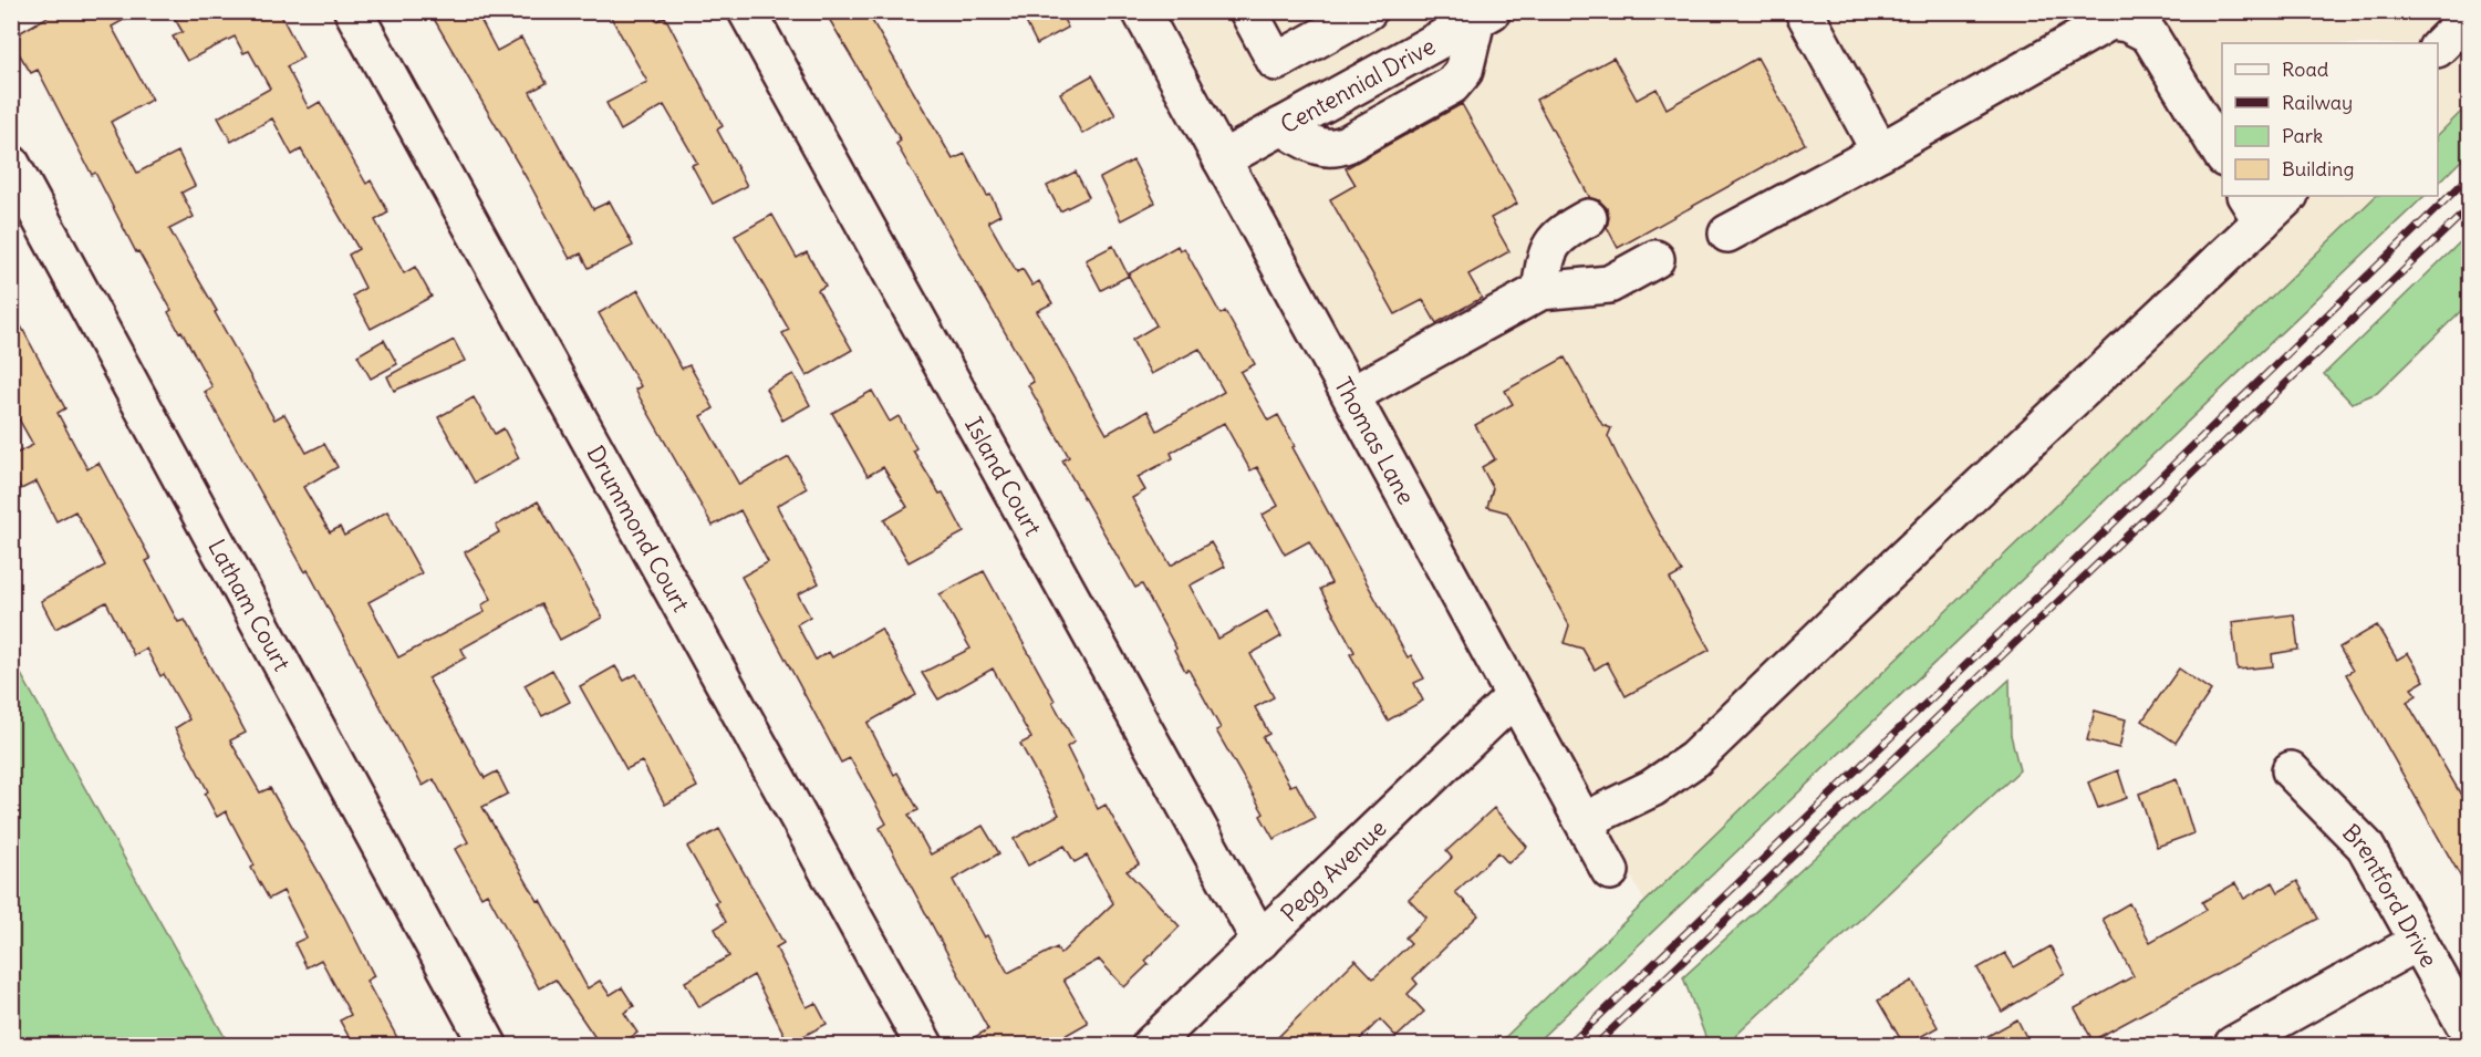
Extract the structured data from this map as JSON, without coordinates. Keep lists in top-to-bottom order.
{
  "streets": {
    "street": [
      "Centennial Drive",
      "Thomas Lane",
      "Island Court",
      "Drummond Court",
      "Latham Court",
      "Pegg Avenue",
      "Brentford Drive"
    ]
  },
  "crossings": [
    ["Centennial Drive", "Thomas Lane"],
    ["Thomas Lane", "Pegg Avenue"],
    ["Island Court", "Pegg Avenue"]
  ],
  "legend": [
    "Road",
    "Railway",
    "Park",
    "Building"
  ]
}
